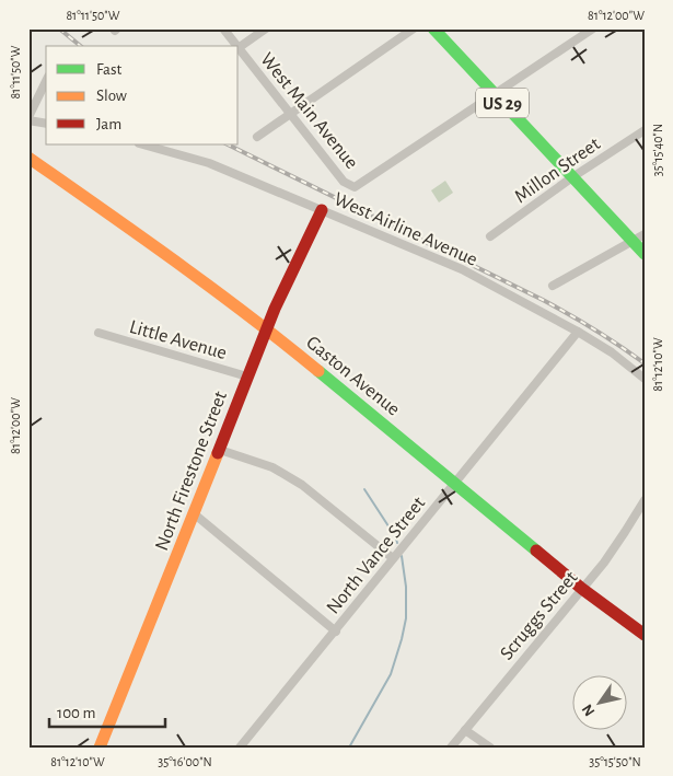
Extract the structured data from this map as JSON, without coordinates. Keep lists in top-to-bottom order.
{
  "streets": {
    "main road": ["US 29", "Gaston Avenue", "North Firestone Street"],
    "street": [
      "West Main Avenue",
      "Millon Street",
      "West Airline Avenue",
      "Little Avenue",
      "North Vance Street",
      "Scruggs Street"
    ]
  },
  "crossings": [
    ["US 29", "West Main Avenue"],
    ["US 29", "Millon Street"],
    ["West Airline Avenue", "North Firestone Street"],
    ["West Airline Avenue", "North Vance Street"],
    ["Little Avenue", "North Firestone Street"],
    ["Gaston Avenue", "North Firestone Street"],
    ["Gaston Avenue", "North Vance Street"],
    ["Gaston Avenue", "Scruggs Street"]
  ],
  "legend": ["Fast", "Slow", "Jam"],
  "scale_bar": "100 m",
  "north": "bottom left",
  "coordinates": [
    "81°11'50\"W",
    "81°12'00\"W",
    "35°15'40\"N",
    "81°12'10\"W",
    "35°16'00\"N",
    "35°15'50\"N"
  ]
}
